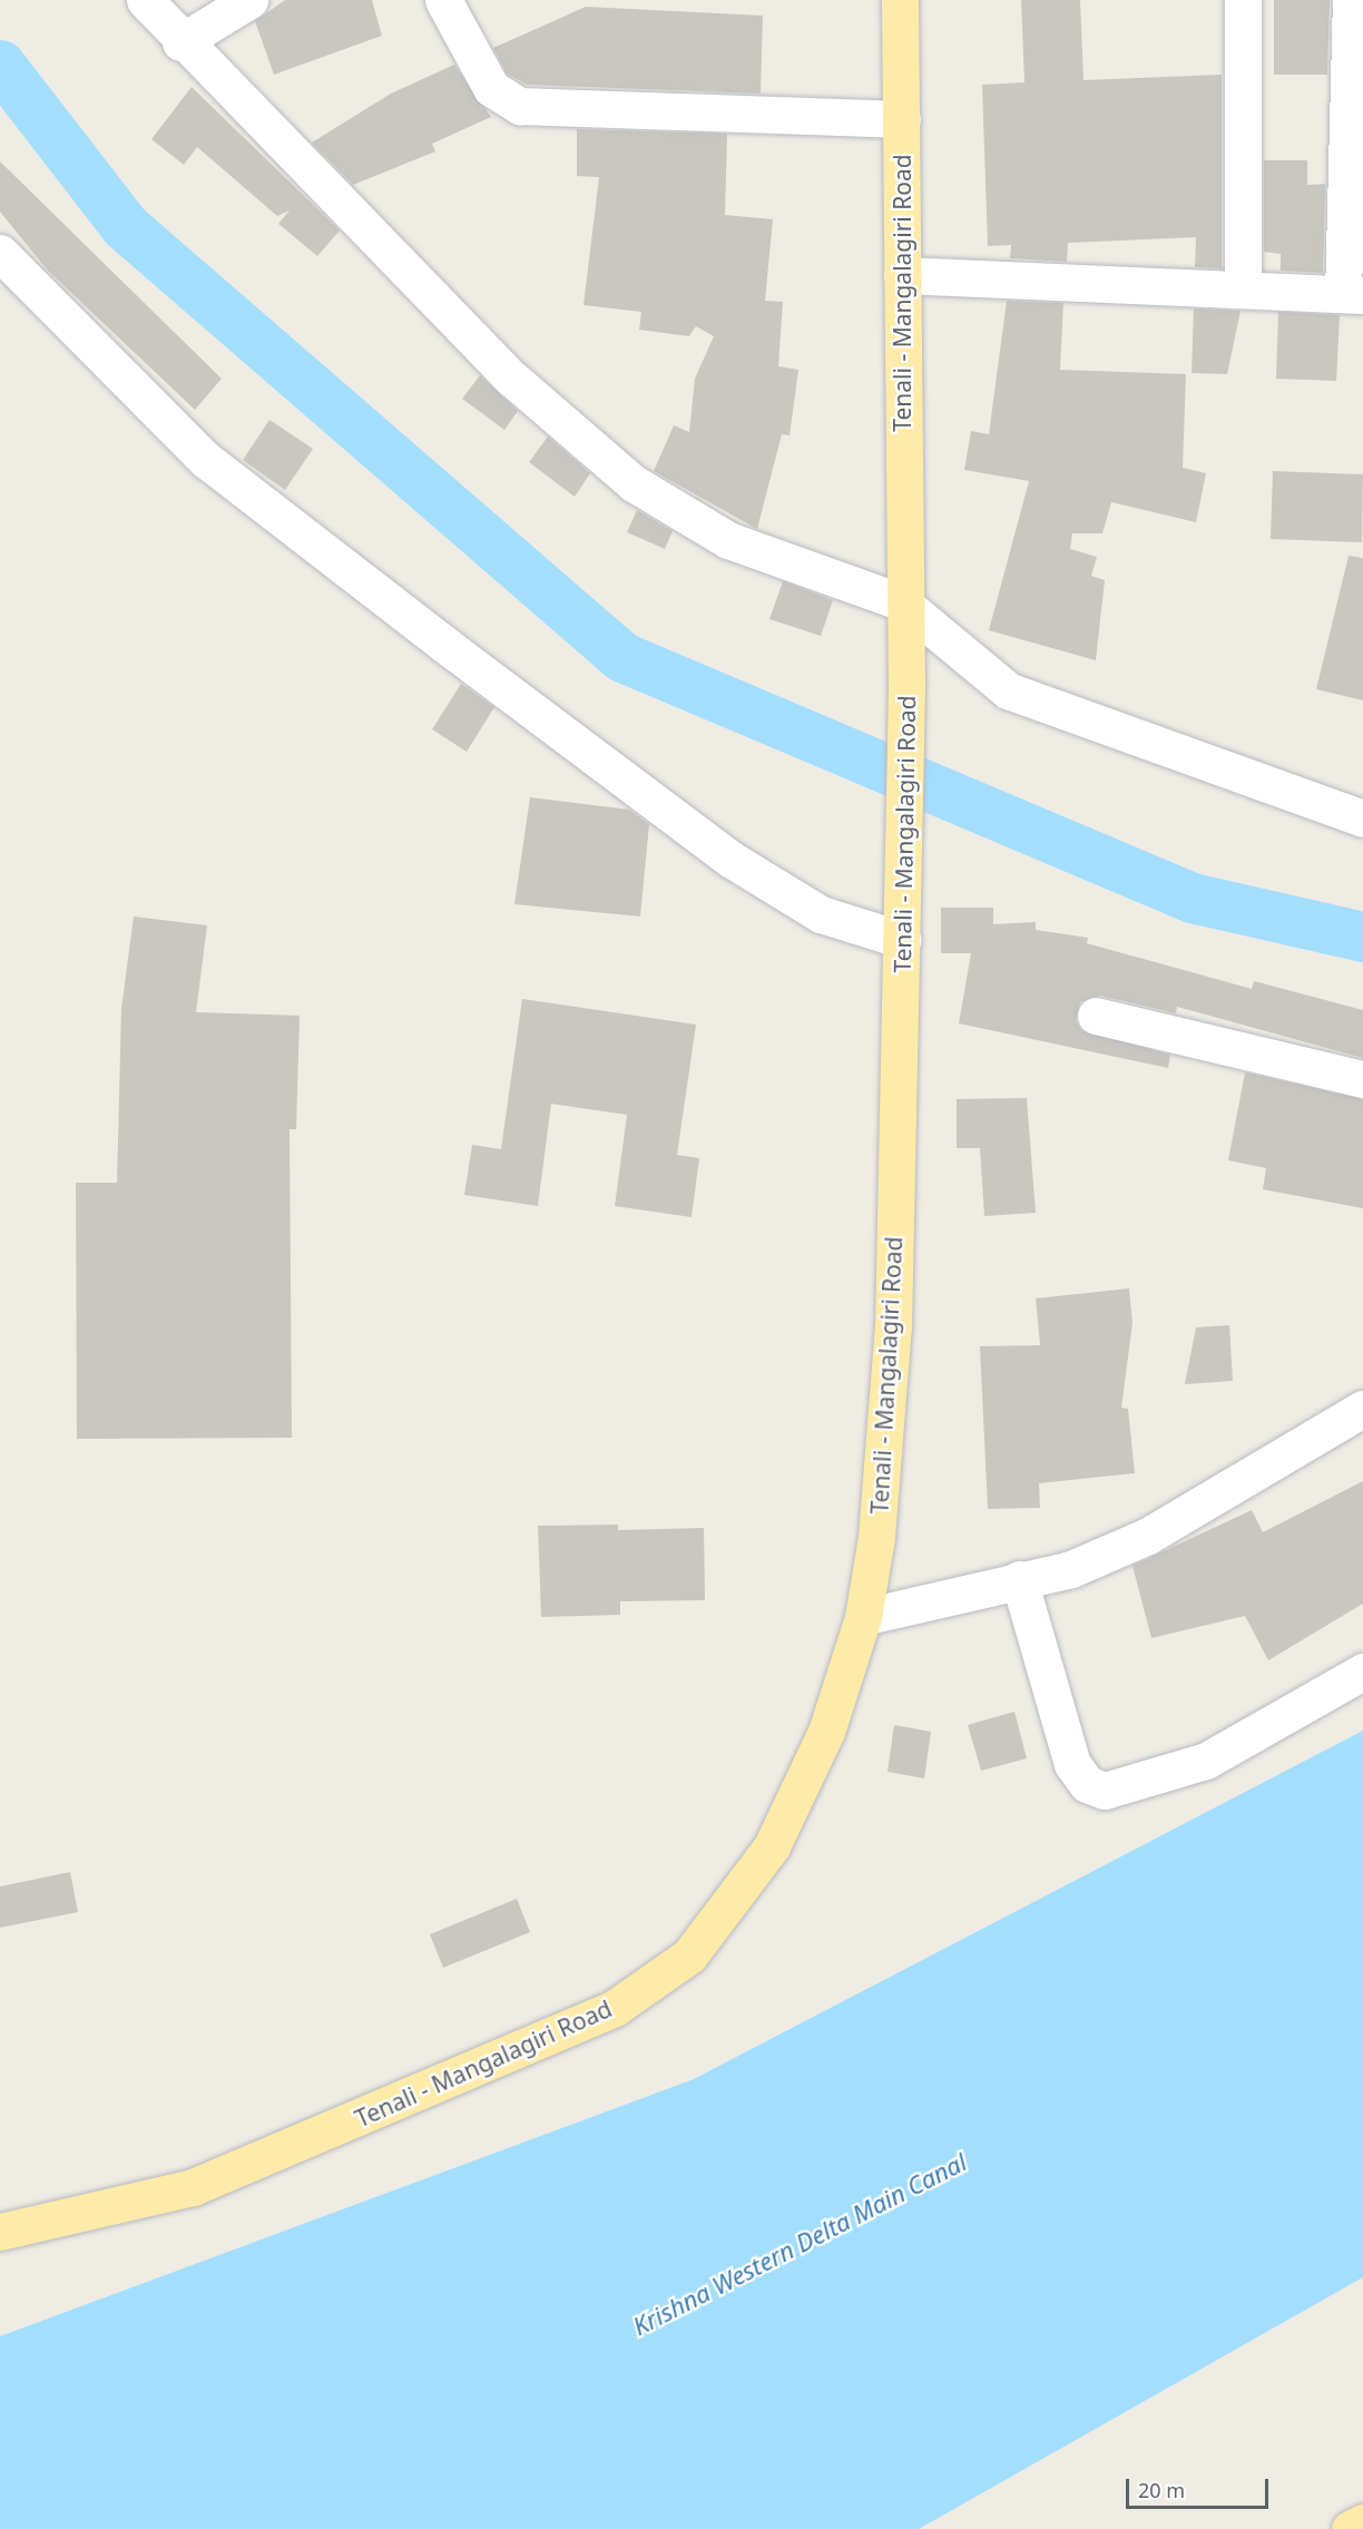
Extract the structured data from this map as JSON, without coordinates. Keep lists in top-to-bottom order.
{
  "streets": {
    "main road": ["Tenali - Mangalagiri Road"]
  },
  "water": ["Krishna Western Delta Main Canal"],
  "scale_bar": "20 m"
}
